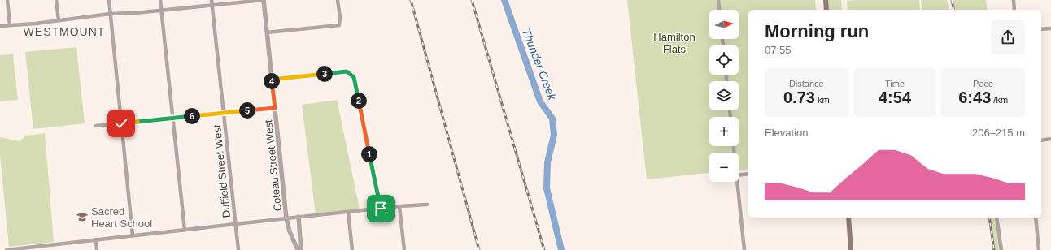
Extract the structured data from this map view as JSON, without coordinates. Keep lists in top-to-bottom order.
{
  "streets": {
    "street": ["Coteau Street West", "Duffield Street West"]
  },
  "districts": ["WESTMOUNT"],
  "water": ["Thunder Creek"],
  "parks": ["Hamilton Flats"],
  "places": {
    "school or university": ["Sacred Heart School"]
  },
  "north": "right",
  "page": {
    "map_buttons": ["+", "−"],
    "heading": ["Morning run", "07:55"],
    "stats": [
      ["Distance", "0.73 km"],
      ["Time", "4:54"],
      ["Pace", "6:43 /km"]
    ],
    "pins": [
      "3",
      "4",
      "2",
      "5",
      "6",
      "1"
    ],
    "chart": ["Elevation", "206–215 m"]
  }
}
